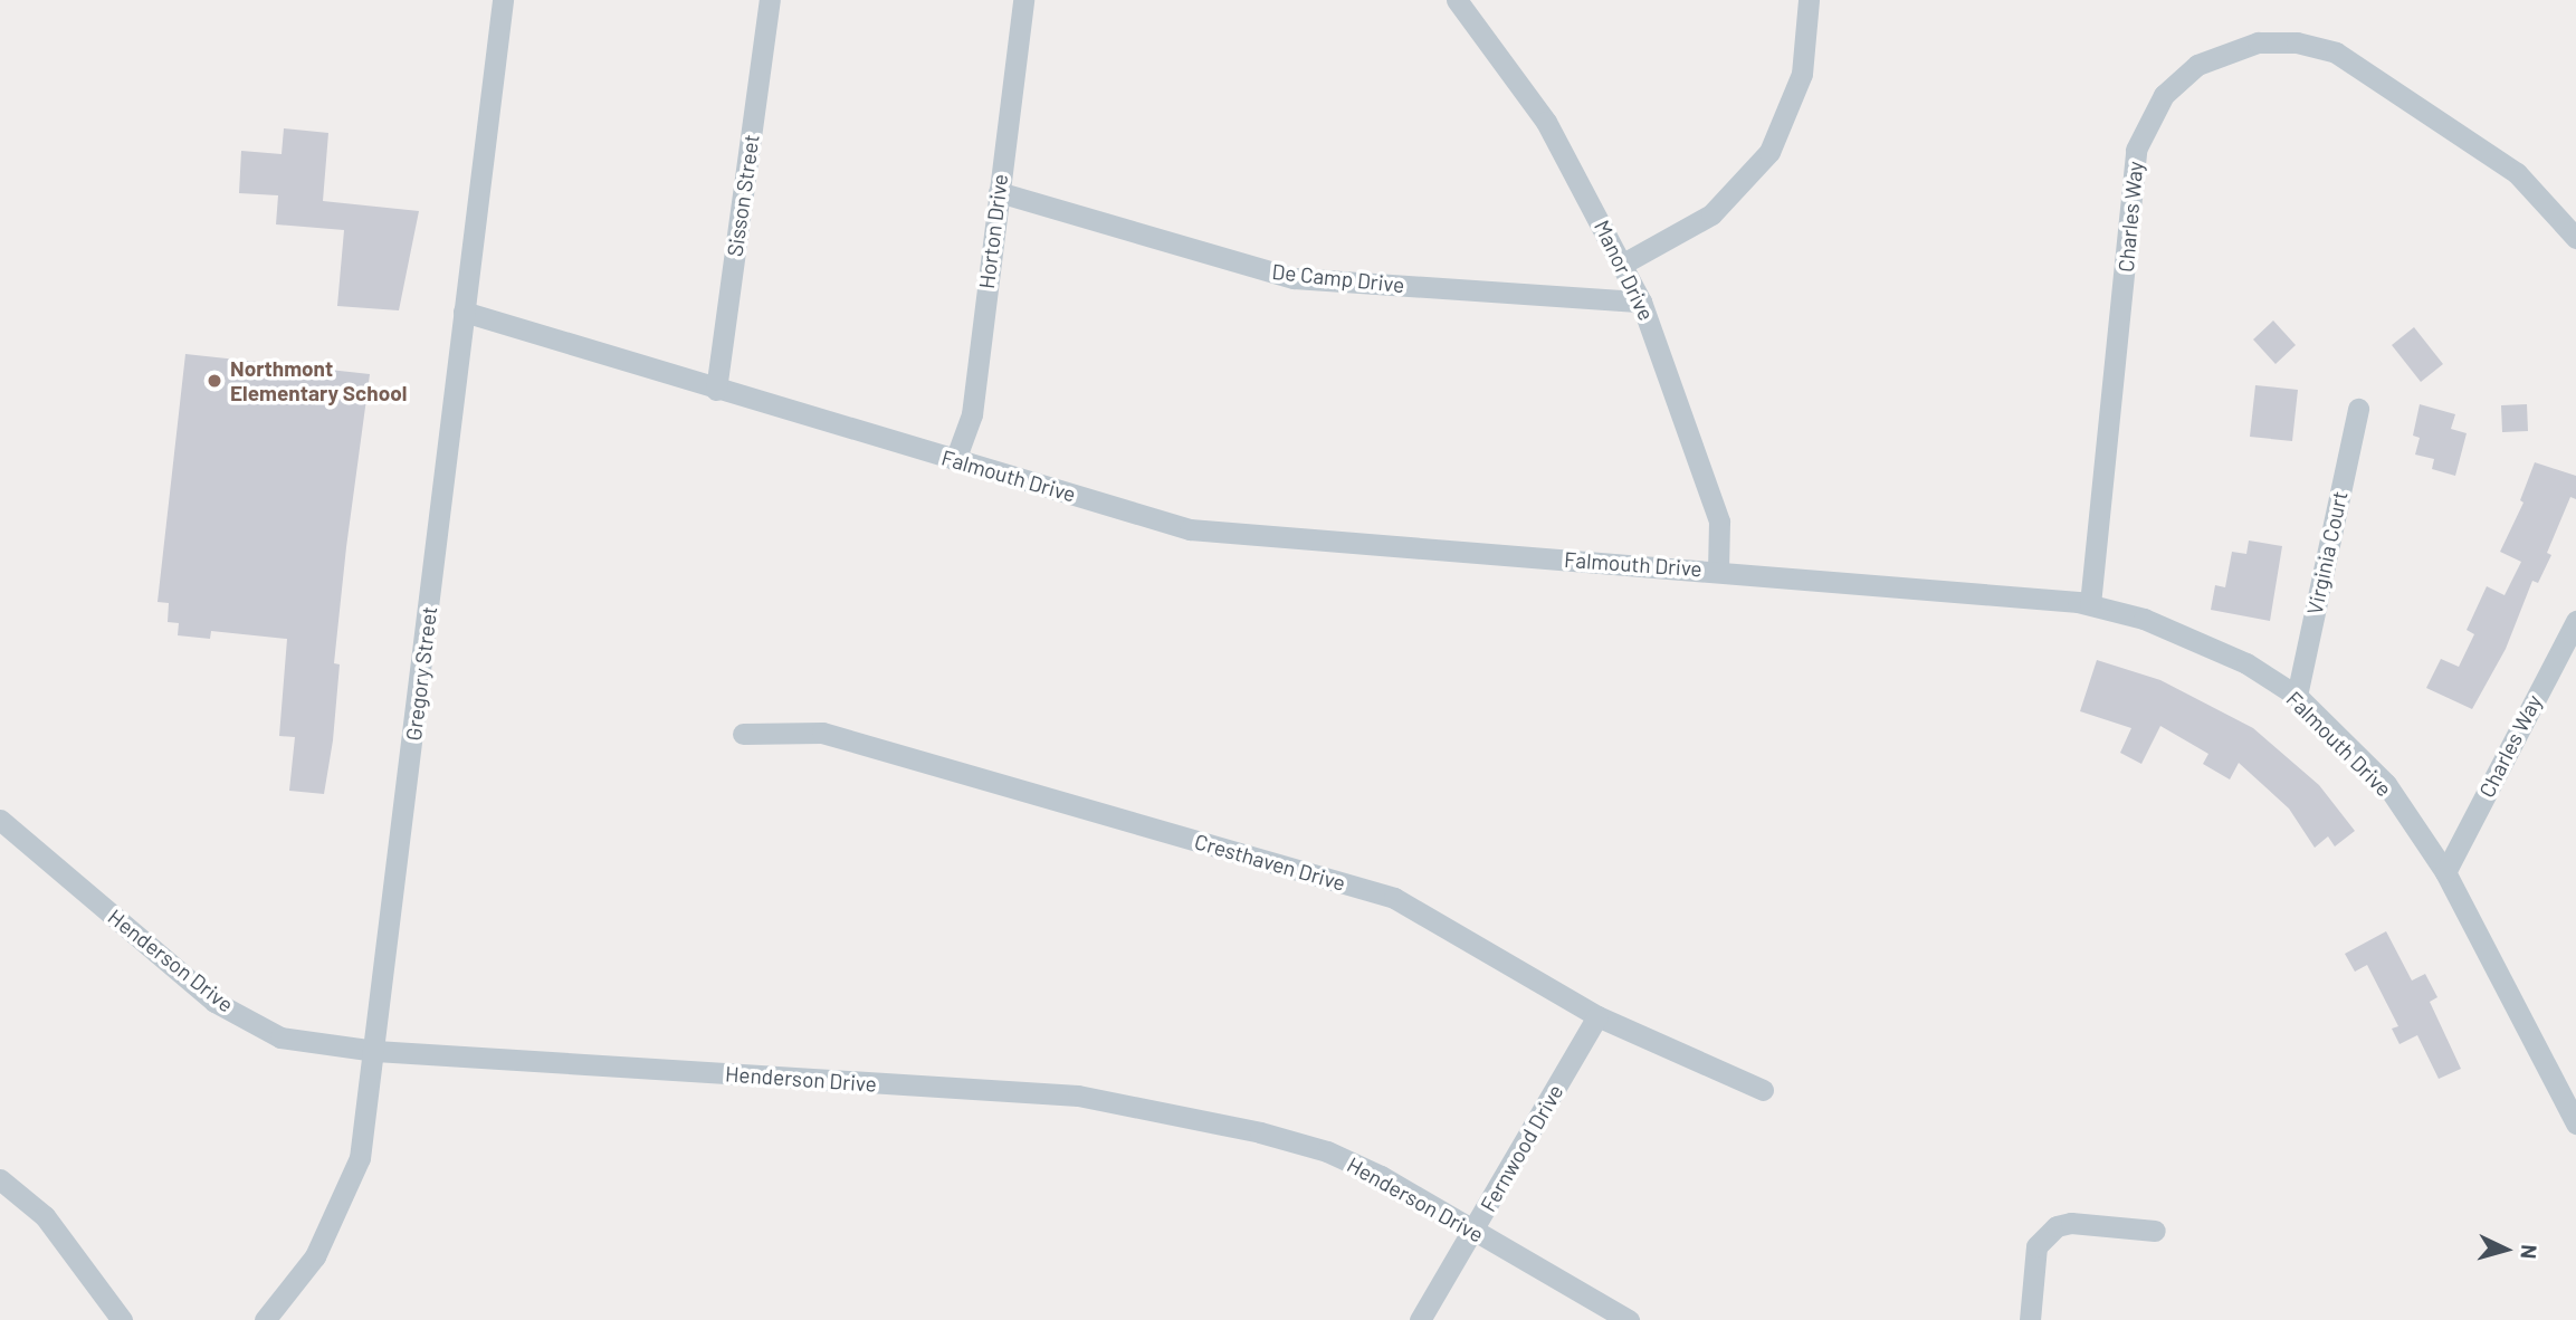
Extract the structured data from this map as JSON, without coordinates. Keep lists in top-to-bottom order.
{
  "streets": {
    "street": [
      "Sisson Street",
      "Charles Way",
      "Horton Drive",
      "Manor Drive",
      "De Camp Drive",
      "Falmouth Drive",
      "Virginia Court",
      "Gregory Street",
      "Cresthaven Drive",
      "Henderson Drive",
      "Fernwood Drive"
    ]
  },
  "crossings": [
    ["Sisson Street", "Falmouth Drive"],
    ["Charles Way", "Falmouth Drive"],
    ["Horton Drive", "De Camp Drive"],
    ["Horton Drive", "Falmouth Drive"],
    ["Manor Drive", "De Camp Drive"],
    ["Manor Drive", "Falmouth Drive"],
    ["Falmouth Drive", "Virginia Court"],
    ["Falmouth Drive", "Gregory Street"],
    ["Gregory Street", "Henderson Drive"],
    ["Cresthaven Drive", "Fernwood Drive"],
    ["Henderson Drive", "Fernwood Drive"]
  ],
  "places": ["Northmont Elementary School"],
  "north": "right"
}
